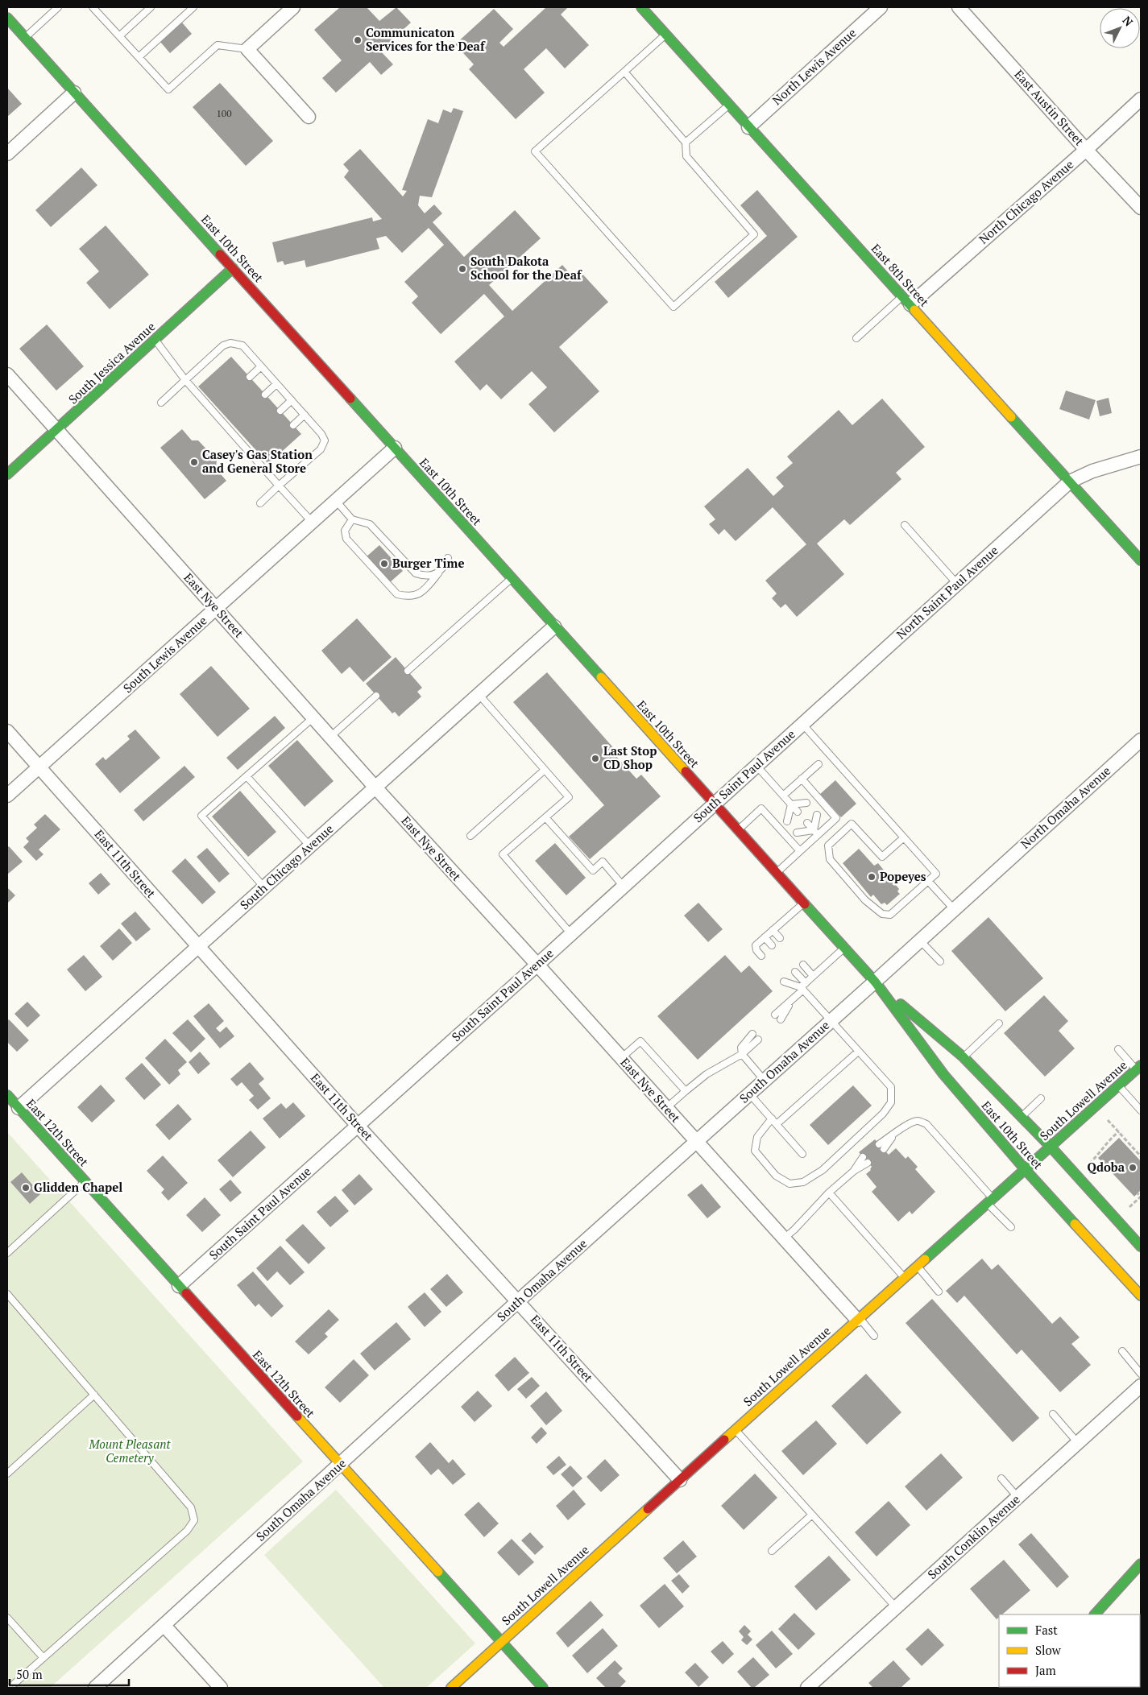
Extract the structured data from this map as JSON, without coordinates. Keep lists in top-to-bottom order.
{
  "streets": {
    "main road": [
      "East 10th Street",
      "East 8th Street",
      "South Jessica Avenue",
      "South Lowell Avenue",
      "East 12th Street"
    ],
    "street": [
      "North Lewis Avenue",
      "East Austin Street",
      "North Chicago Avenue",
      "North Saint Paul Avenue",
      "East Nye Street",
      "South Lewis Avenue",
      "South Saint Paul Avenue",
      "North Omaha Avenue",
      "East 11th Street",
      "South Chicago Avenue",
      "South Omaha Avenue",
      "South Conklin Avenue"
    ]
  },
  "crossings": [
    ["North Lewis Avenue", "East 8th Street"],
    ["East Austin Street", "North Chicago Avenue"],
    ["North Chicago Avenue", "East 8th Street"],
    ["East 10th Street", "South Jessica Avenue"],
    ["East 10th Street", "South Lewis Avenue"],
    ["East 10th Street", "South Saint Paul Avenue"],
    ["East 10th Street", "South Chicago Avenue"],
    ["East 10th Street", "South Omaha Avenue"],
    ["East 10th Street", "South Lowell Avenue"],
    ["East 8th Street", "North Saint Paul Avenue"],
    ["South Jessica Avenue", "East Nye Street"],
    ["North Saint Paul Avenue", "South Saint Paul Avenue"],
    ["East Nye Street", "South Lewis Avenue"],
    ["East Nye Street", "South Saint Paul Avenue"],
    ["East Nye Street", "South Chicago Avenue"],
    ["East Nye Street", "South Omaha Avenue"],
    ["East Nye Street", "South Lowell Avenue"],
    ["South Lewis Avenue", "East 11th Street"],
    ["South Saint Paul Avenue", "East 11th Street"],
    ["South Saint Paul Avenue", "East 12th Street"],
    ["North Omaha Avenue", "South Omaha Avenue"],
    ["East 11th Street", "South Chicago Avenue"],
    ["East 11th Street", "South Omaha Avenue"],
    ["East 11th Street", "South Lowell Avenue"],
    ["South Chicago Avenue", "East 12th Street"],
    ["South Omaha Avenue", "East 12th Street"],
    ["South Lowell Avenue", "East 12th Street"]
  ],
  "parks": ["Mount Pleasant Cemetery"],
  "places": [
    "Communicaton Services for the Deaf",
    "South Dakota School for the Deaf",
    "Casey's Gas Station and General Store",
    "Burger Time",
    "Last Stop CD Shop",
    "Popeyes",
    "Qdoba",
    "Glidden Chapel"
  ],
  "house_numbers": ["100"],
  "legend": ["Fast", "Slow", "Jam"],
  "scale_bar": "50 m",
  "north": "top right"
}
